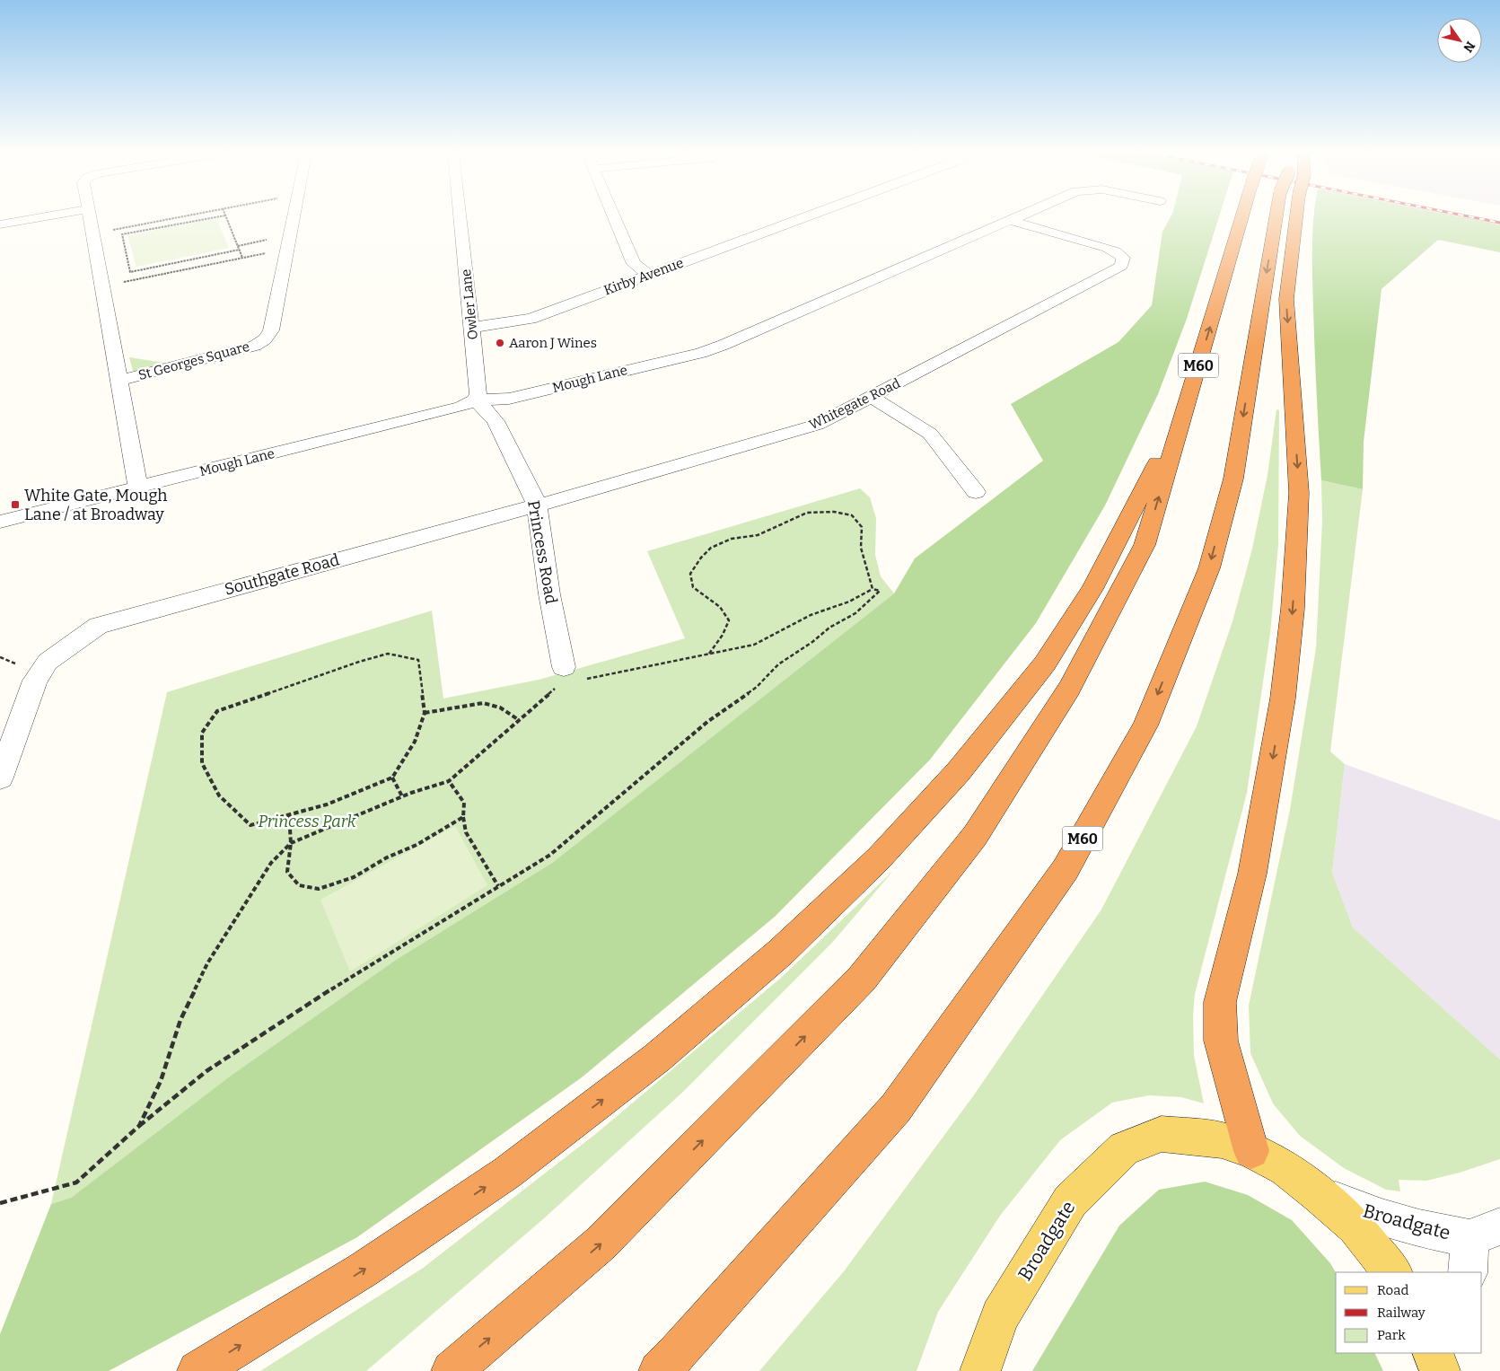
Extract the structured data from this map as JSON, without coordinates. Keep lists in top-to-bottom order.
{
  "streets": {
    "highway": ["M60"],
    "main road": ["Broadgate"],
    "street": [
      "Kirby Avenue",
      "Owler Lane",
      "St Georges Square",
      "Mough Lane",
      "Whitegate Road",
      "Princess Road",
      "Southgate Road"
    ]
  },
  "crossings": [
    ["Kirby Avenue", "Owler Lane"],
    ["Owler Lane", "Mough Lane"],
    ["Owler Lane", "Princess Road"],
    ["St Georges Square", "Mough Lane"],
    ["M60", "Broadgate"],
    ["Mough Lane", "Whitegate Road"],
    ["Mough Lane", "Princess Road"],
    ["Whitegate Road", "Princess Road"],
    ["Whitegate Road", "Southgate Road"],
    ["Princess Road", "Southgate Road"]
  ],
  "parks": ["Princess Park"],
  "places": {
    "other": ["Aaron J Wines"],
    "transit": ["White Gate, Mough Lane / at Broadway"]
  },
  "legend": ["Road", "Railway", "Park"],
  "north": "bottom right"
}
